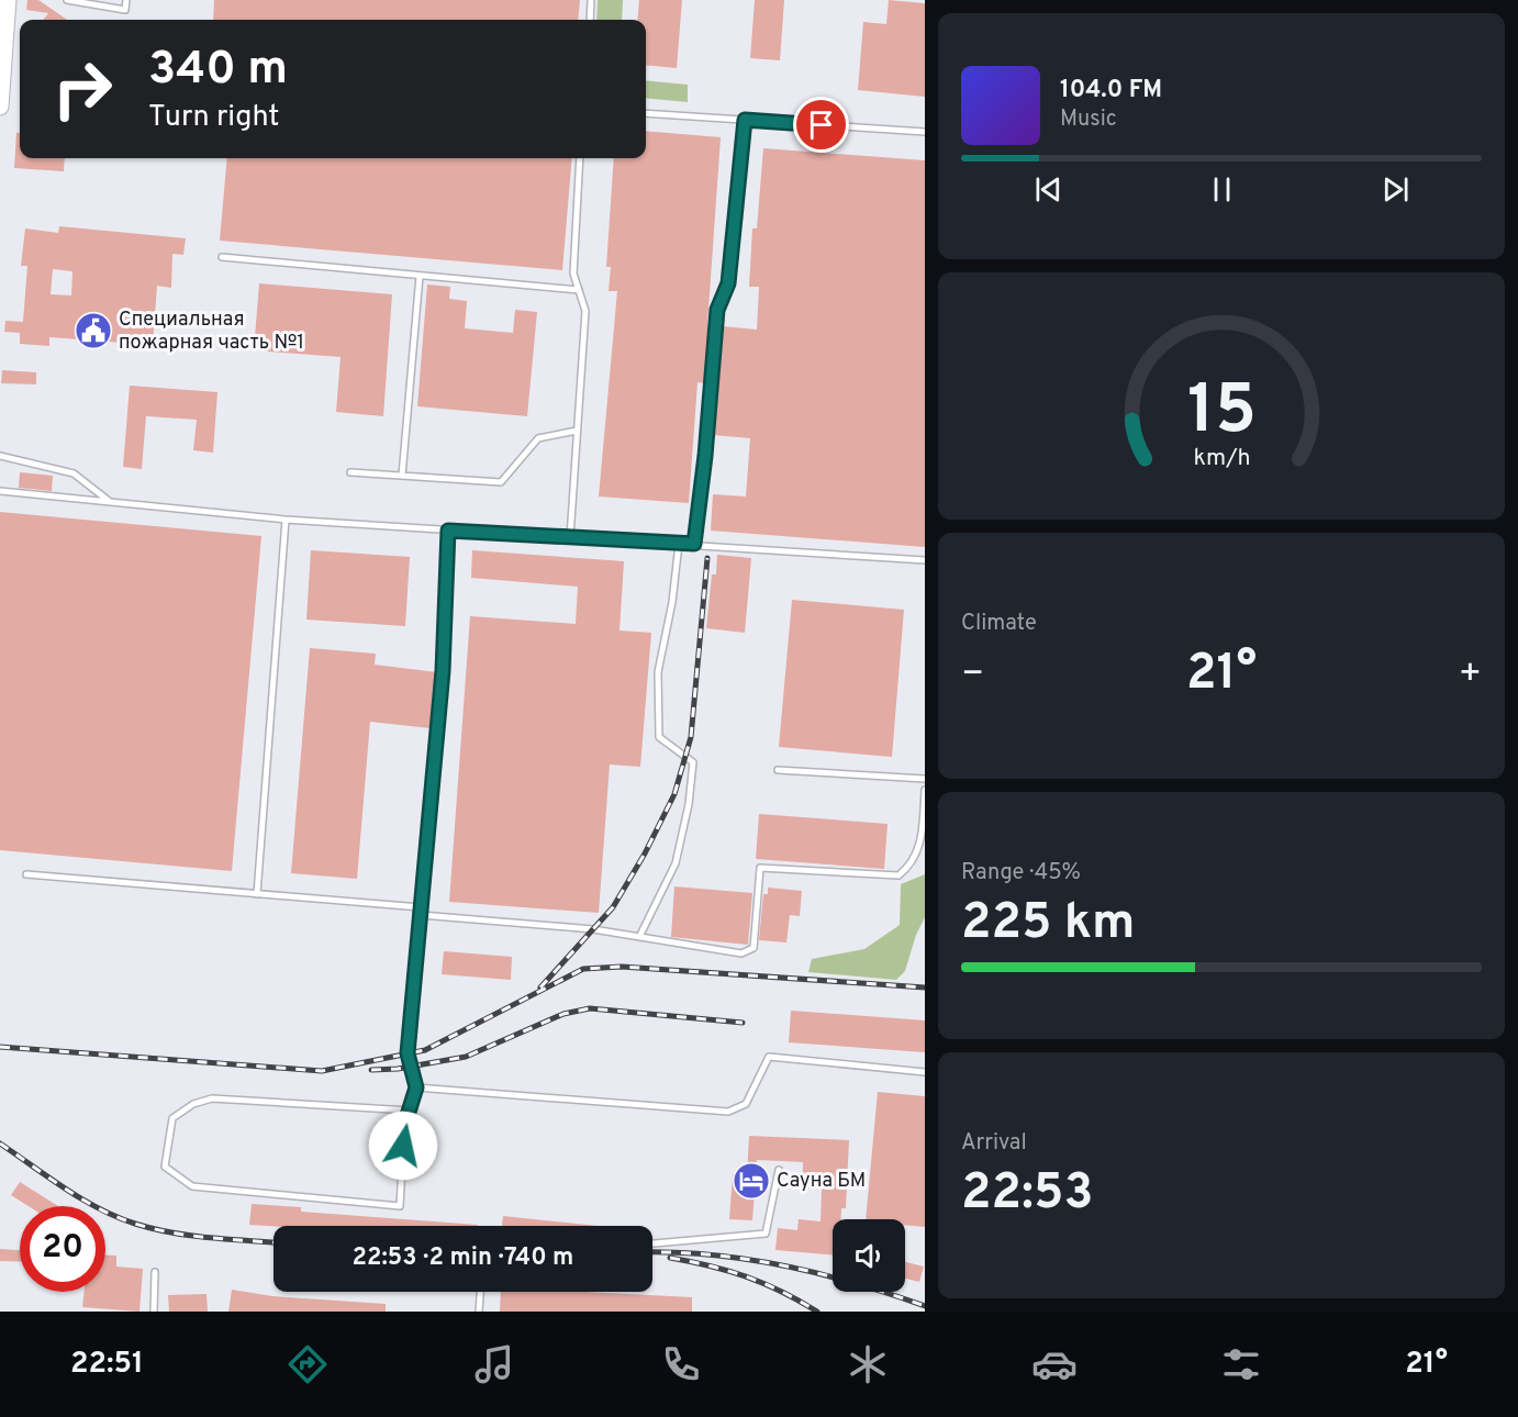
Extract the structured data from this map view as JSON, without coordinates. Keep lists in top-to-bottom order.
{
  "places": {
    "public building": ["Специальная пожарная часть №1"],
    "hotel": ["Сауна БМ"]
  },
  "page": {
    "turn": ["340 m", "Turn right"],
    "song": ["104.0 FM", "Music"],
    "tile": [
      "Climate",
      ["Range · 45%", "225 km"],
      ["Arrival", "22:53"]
    ],
    "heat": ["−", "21°", "+"],
    "limit": "20",
    "trip": "22:53 · 2 min · 740 m",
    "tabs": ["22:51", "21°"],
    "gauge": ["15", "km/h"]
  }
}
